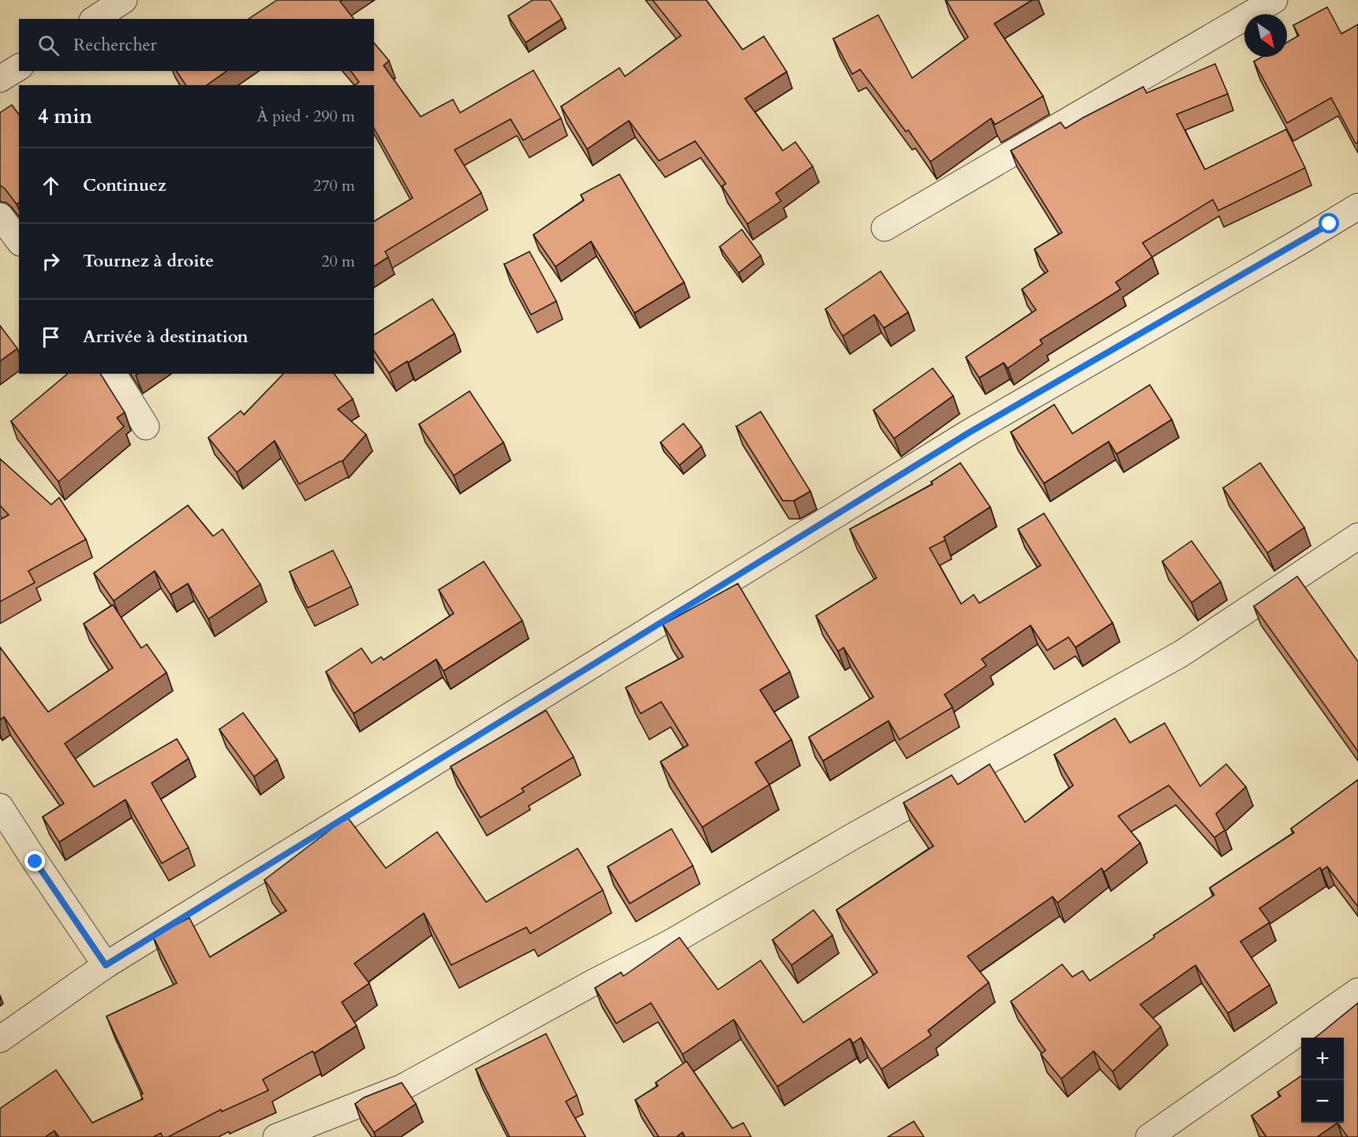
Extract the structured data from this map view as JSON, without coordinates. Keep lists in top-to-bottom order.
{
  "north": "bottom right",
  "page": {
    "search": "Rechercher",
    "heading": ["4 min", "À pied · 290 m"],
    "list": [
      ["Continuez", "270 m"],
      ["Tournez à droite", "20 m"],
      "Arrivée à destination"
    ],
    "map_buttons": ["+", "−"]
  }
}
